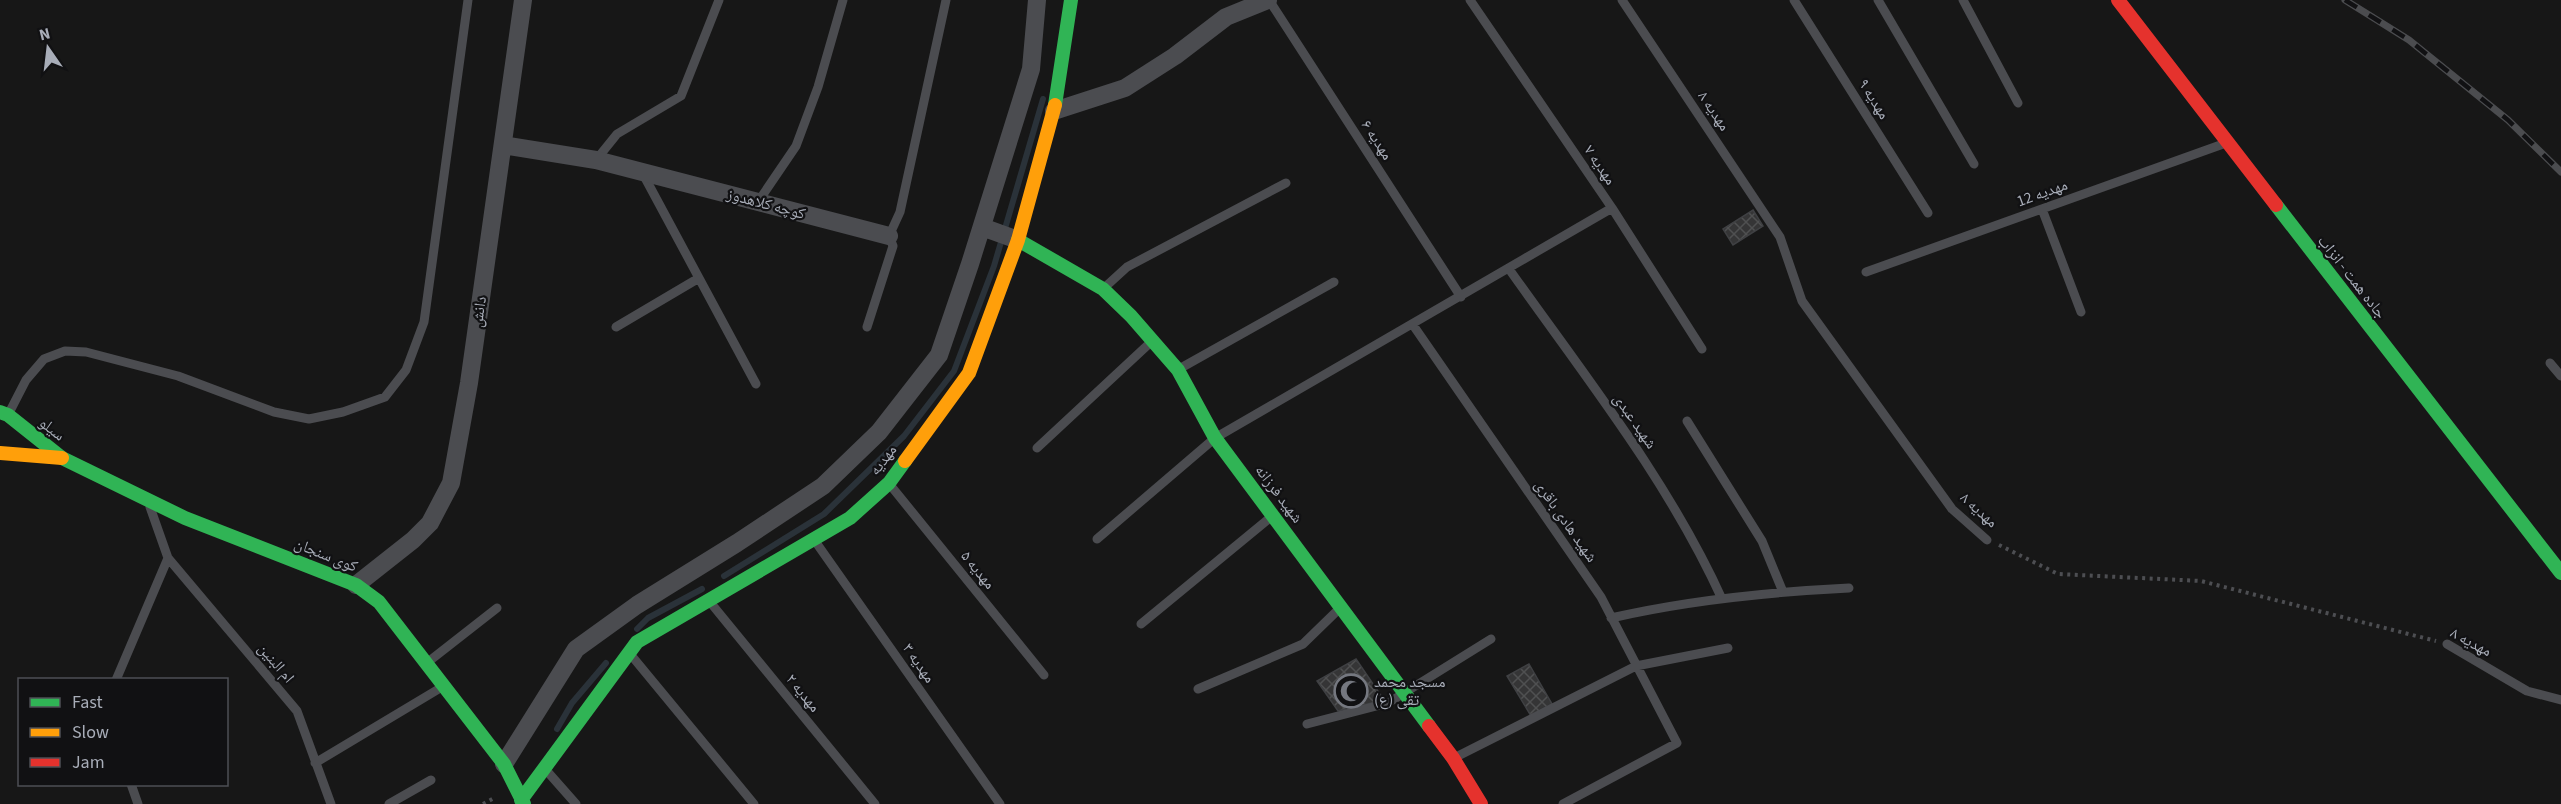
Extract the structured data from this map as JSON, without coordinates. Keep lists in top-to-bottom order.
{
  "streets": {
    "street": [
      "کوچه کلاهدوز",
      "جاده همت - انزاب",
      "دانش",
      "سیلو",
      "مهدیه",
      "شهید فرزانه",
      "کوی سنجان"
    ],
    "lane": [
      "مهدیه ۹",
      "مهدیه ۸",
      "مهدیه ۶",
      "مهدیه ۷",
      "مهدیه 12",
      "شهید عبدی",
      "شهید هادی باقری",
      "مهدیه ۵",
      "ام البنین",
      "مهدیه ۳",
      "مهدیه ۲"
    ]
  },
  "crossings": [
    ["مهدیه 12", "جاده همت - انزاب"],
    ["کوچه کلاهدوز", "دانش"],
    ["دانش", "کوی سنجان"],
    ["سیلو", "کوی سنجان"],
    ["مهدیه", "شهید فرزانه"],
    ["مهدیه", "کوی سنجان"],
    ["مهدیه", "مهدیه ۵"],
    ["مهدیه", "مهدیه ۳"],
    ["مهدیه", "مهدیه ۲"]
  ],
  "places": {
    "mosque": ["مسجد محمد تقی (ع)"]
  },
  "legend": ["Fast", "Slow", "Jam"],
  "north": "top"
}
